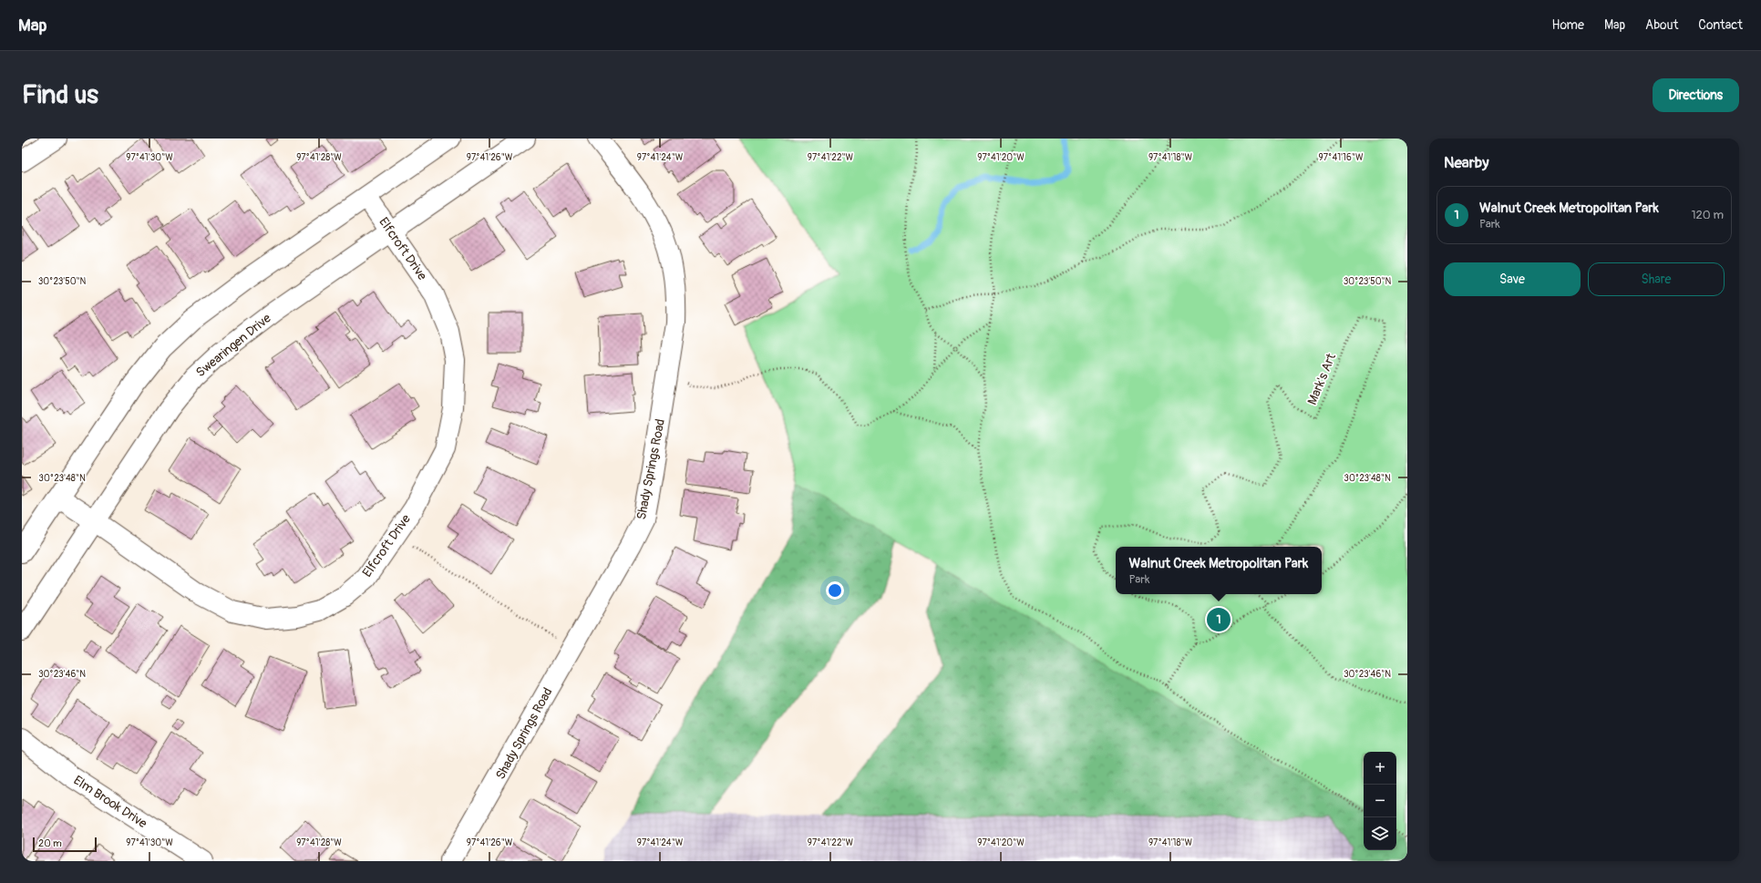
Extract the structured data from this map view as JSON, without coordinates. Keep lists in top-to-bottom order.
{
  "streets": {
    "street": [
      "Elfcroft Drive",
      "Swearingen Drive",
      "Shady Springs Road",
      "Elm Brook Drive"
    ],
    "path": ["Mark's Art"]
  },
  "crossings": [
    ["Elfcroft Drive", "Swearingen Drive"]
  ],
  "scale_bar": "20 m",
  "page": {
    "header": "Map",
    "nav": [
      "Home",
      "Map",
      "About",
      "Contact"
    ],
    "buttons": [
      "Directions",
      ["Save", "Share"]
    ],
    "title": "Find us",
    "heading": "Nearby",
    "list": [
      {
        "mark": "1",
        "name": "Walnut Creek Metropolitan Park",
        "note": "Park",
        "value": "120 m"
      }
    ],
    "popup": ["Walnut Creek Metropolitan Park", "Park"],
    "pins": "1",
    "map_buttons": ["+", "−"],
    "scale": "20 m"
  },
  "coordinates": [
    "97°41'30\"W",
    "97°41'28\"W",
    "97°41'26\"W",
    "97°41'24\"W",
    "97°41'22\"W",
    "97°41'20\"W",
    "97°41'18\"W",
    "97°41'16\"W",
    "30°23'50\"N",
    "30°23'48\"N",
    "30°23'46\"N"
  ]
}
